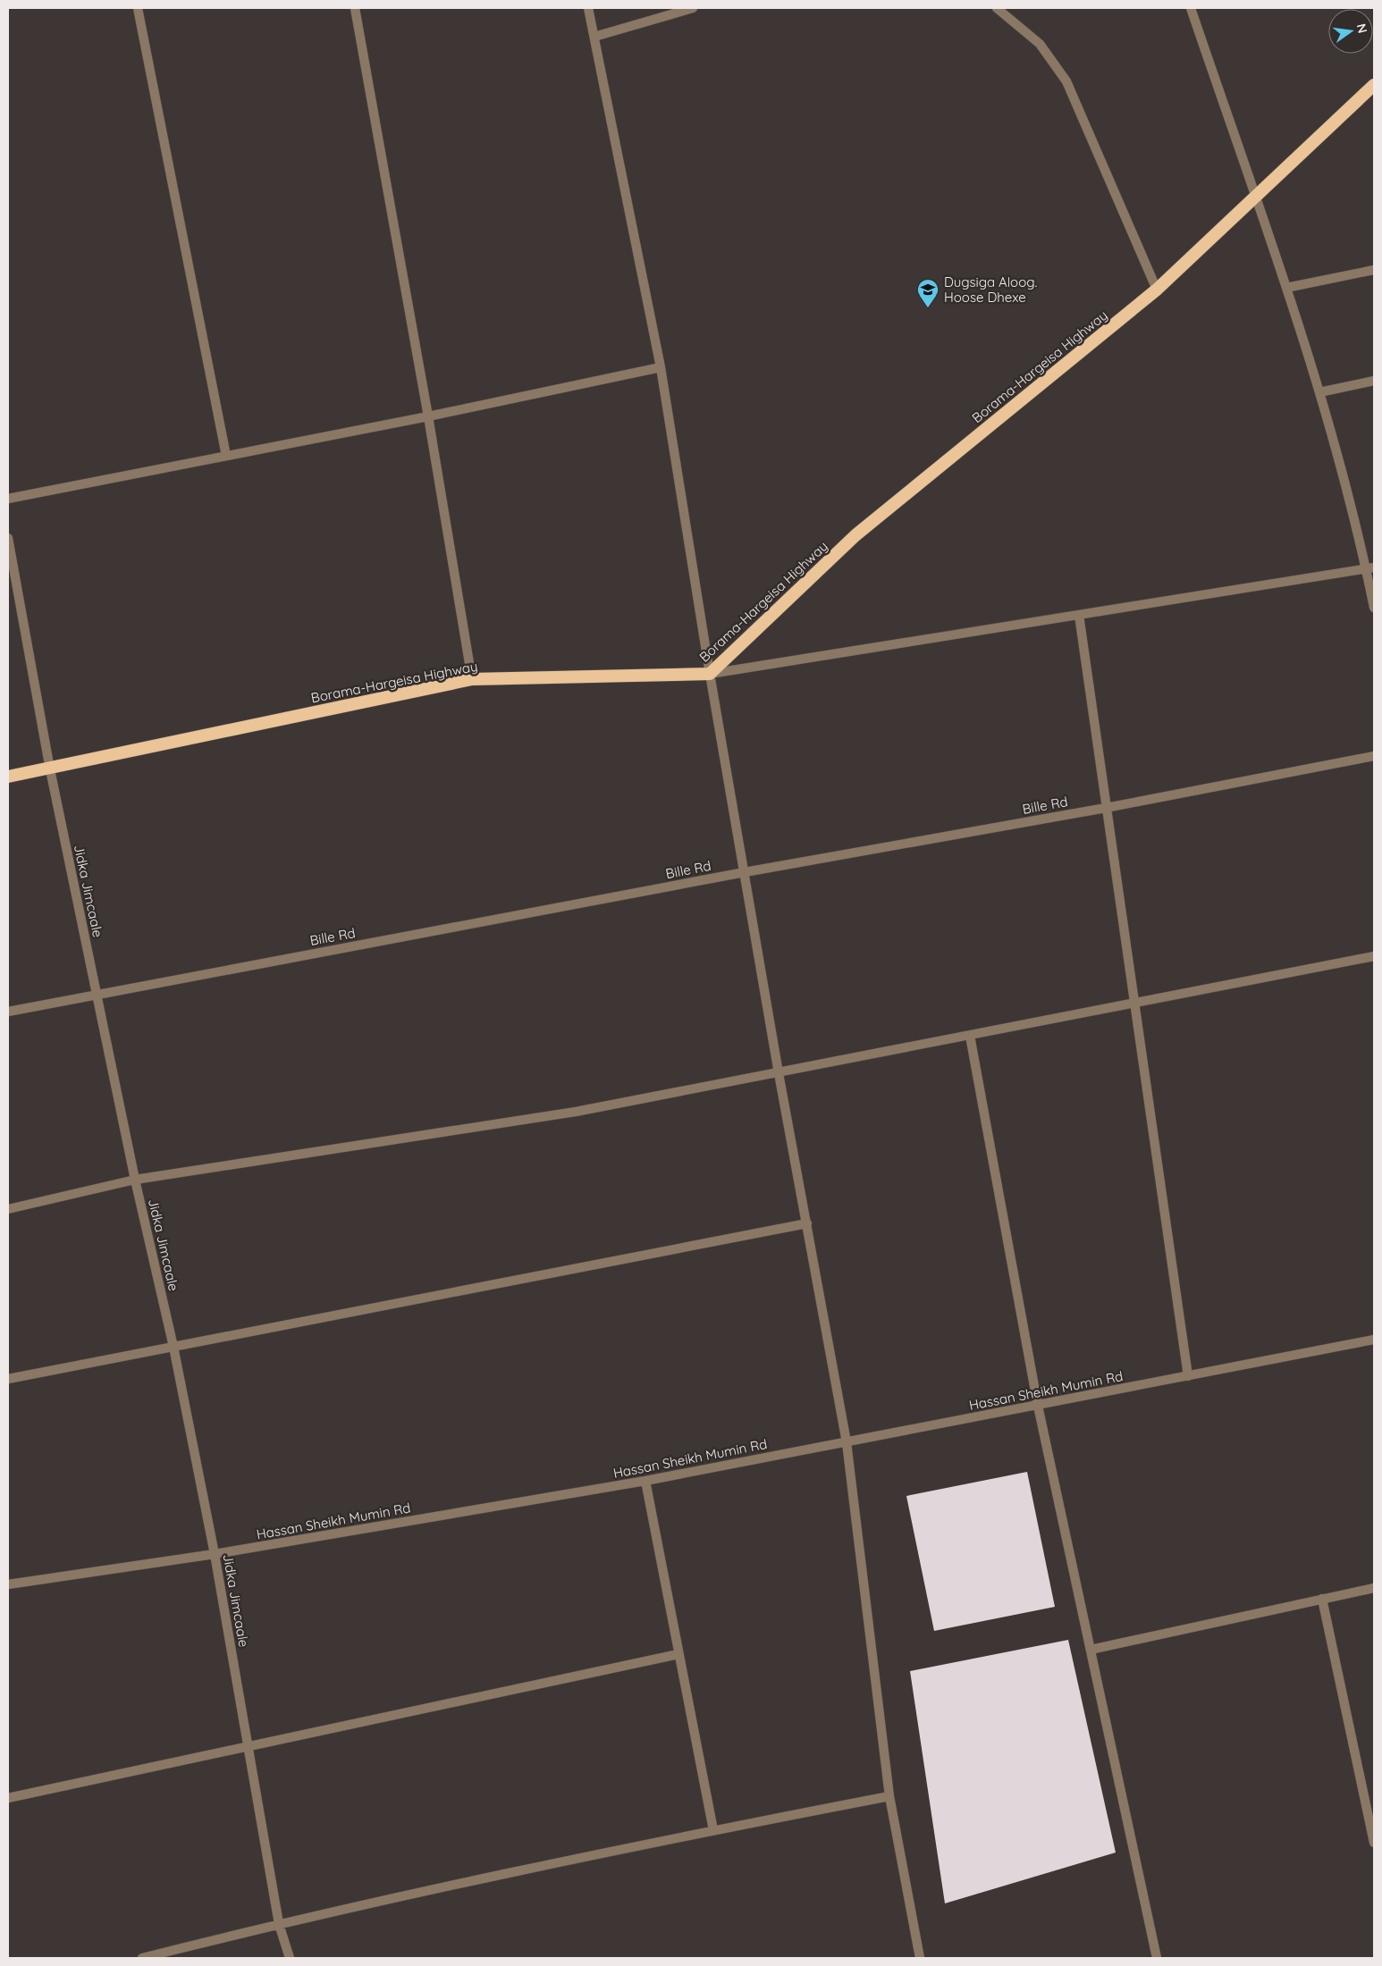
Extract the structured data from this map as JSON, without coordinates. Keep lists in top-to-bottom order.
{
  "streets": {
    "highway": ["Borama-Hargeisa Highway"],
    "street": ["Bille Rd", "Jidka Jimcaale", "Hassan Sheikh Mumin Rd"]
  },
  "crossings": [
    ["Borama-Hargeisa Highway", "Jidka Jimcaale"],
    ["Bille Rd", "Jidka Jimcaale"],
    ["Jidka Jimcaale", "Hassan Sheikh Mumin Rd"]
  ],
  "places": {
    "school or university": ["Dugsiga Aloog. Hoose Dhexe"]
  },
  "north": "right"
}
